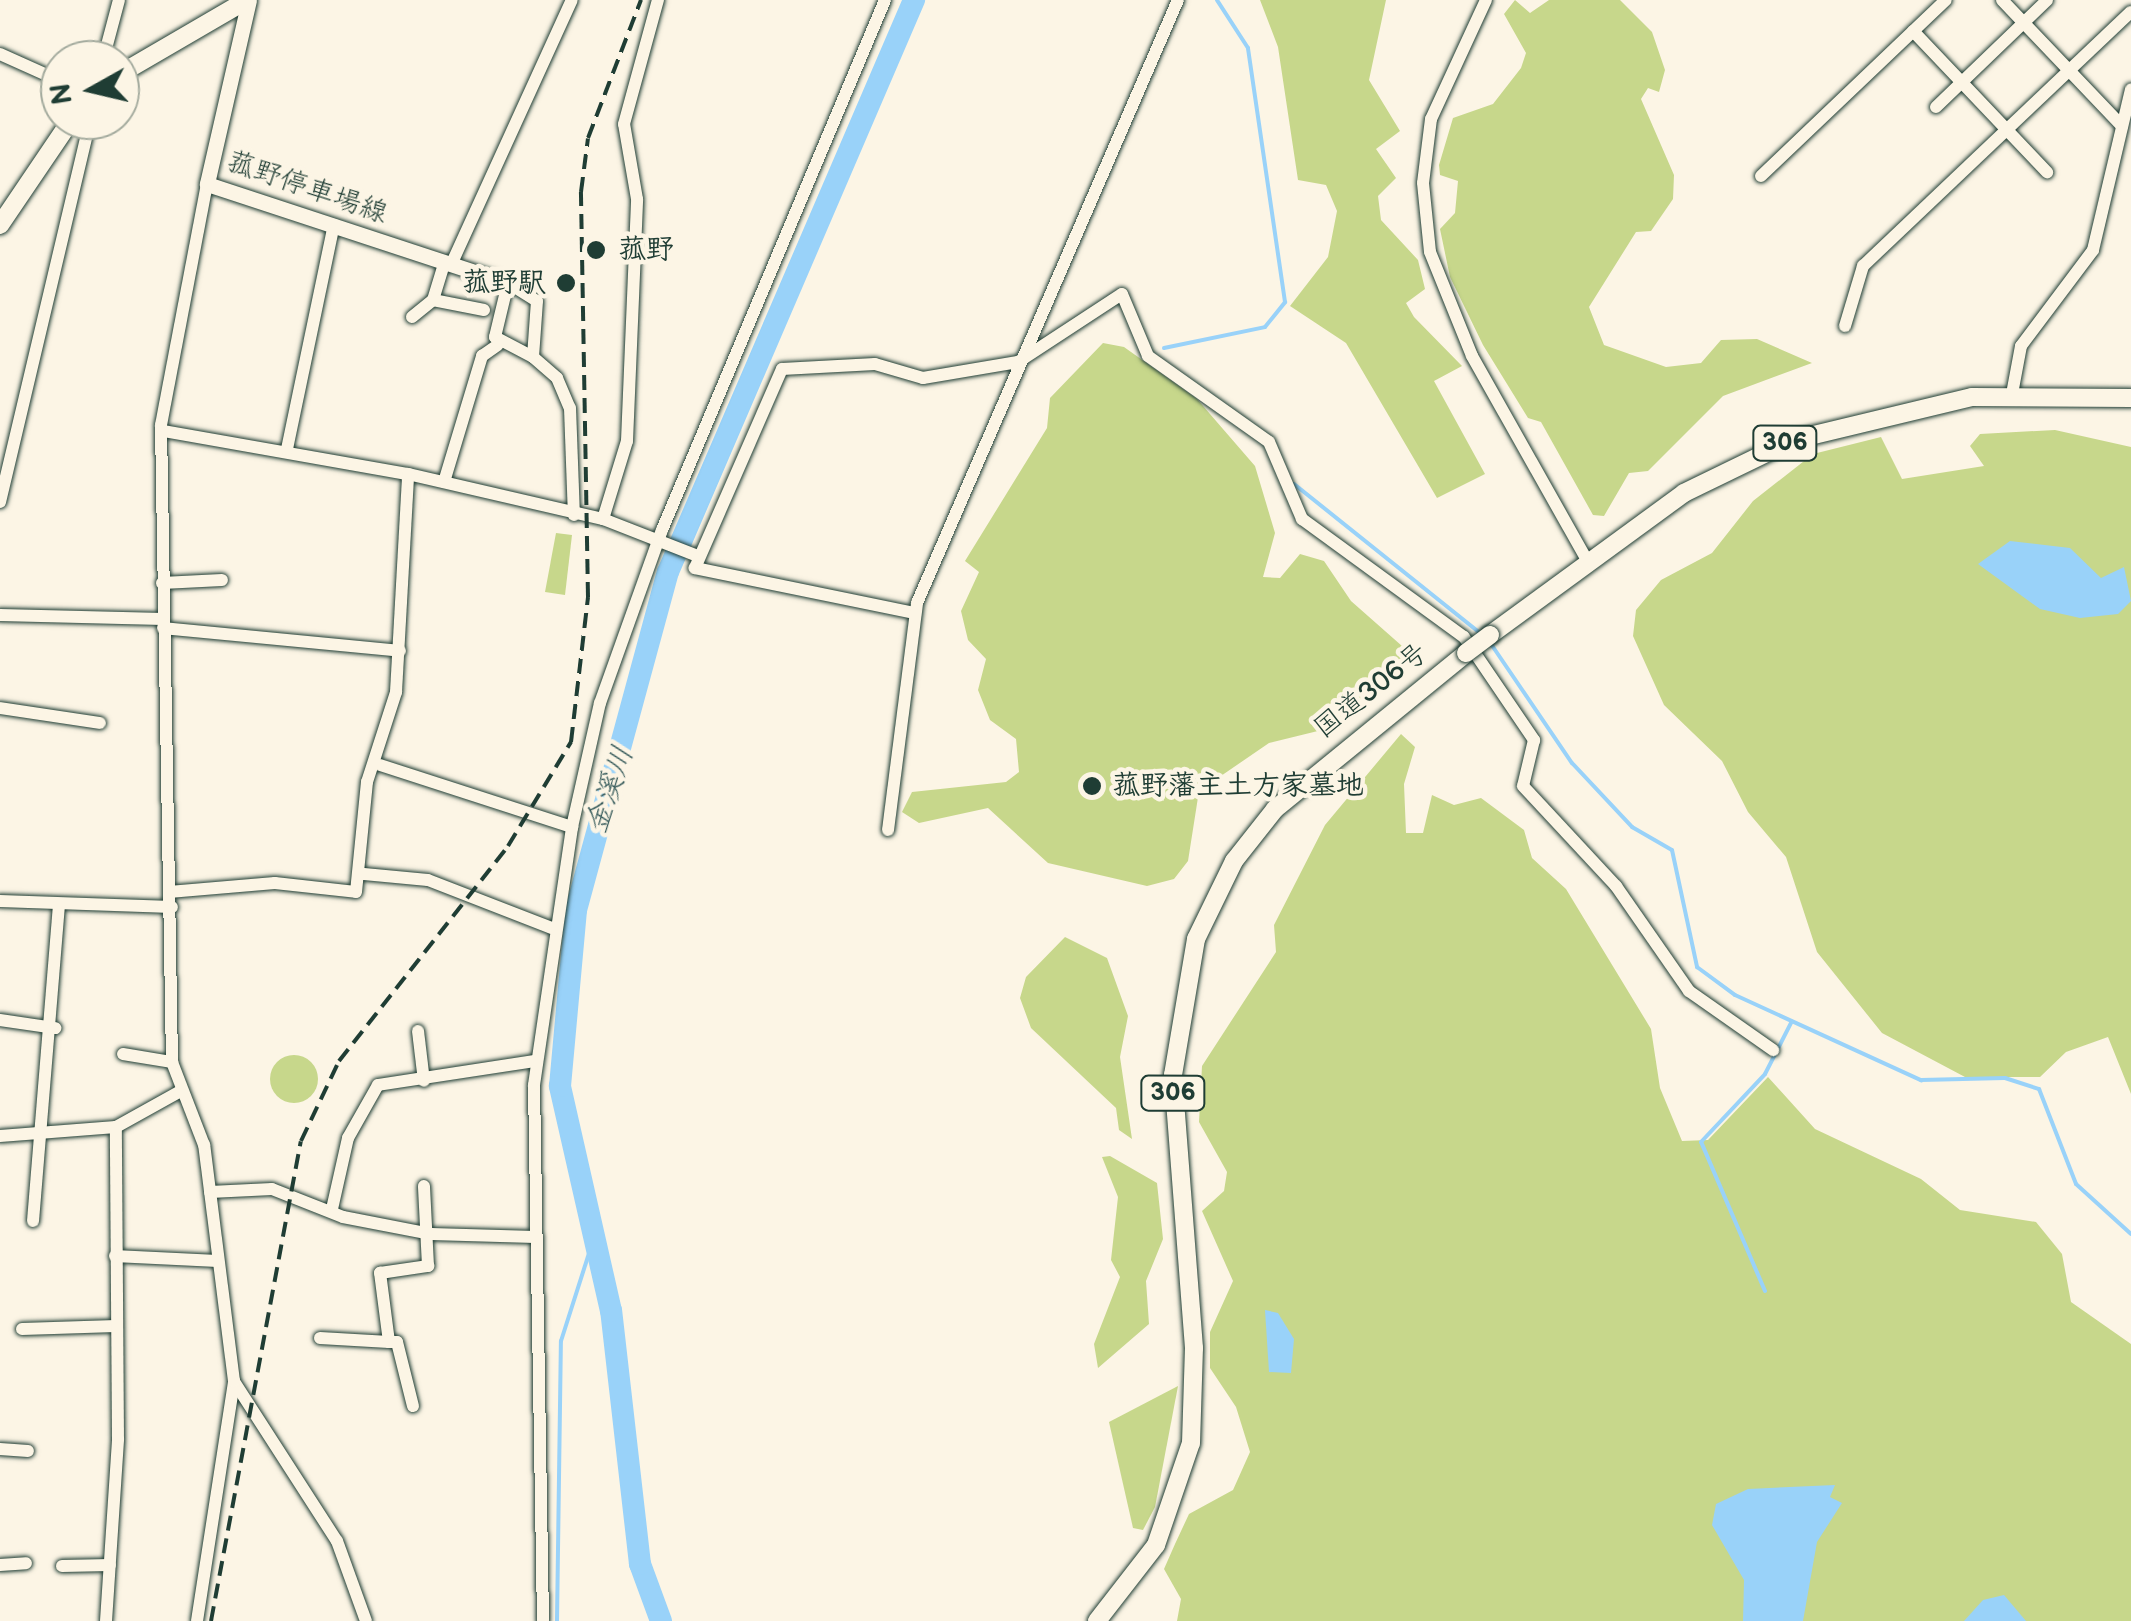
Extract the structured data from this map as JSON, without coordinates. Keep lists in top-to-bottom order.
{
  "streets": {
    "highway": ["306", "国道306号"],
    "main road": ["菰野停車場線"]
  },
  "water": ["金溪川"],
  "places": ["菰野", "菰野駅", "菰野藩主土方家墓地"],
  "north": "left"
}
